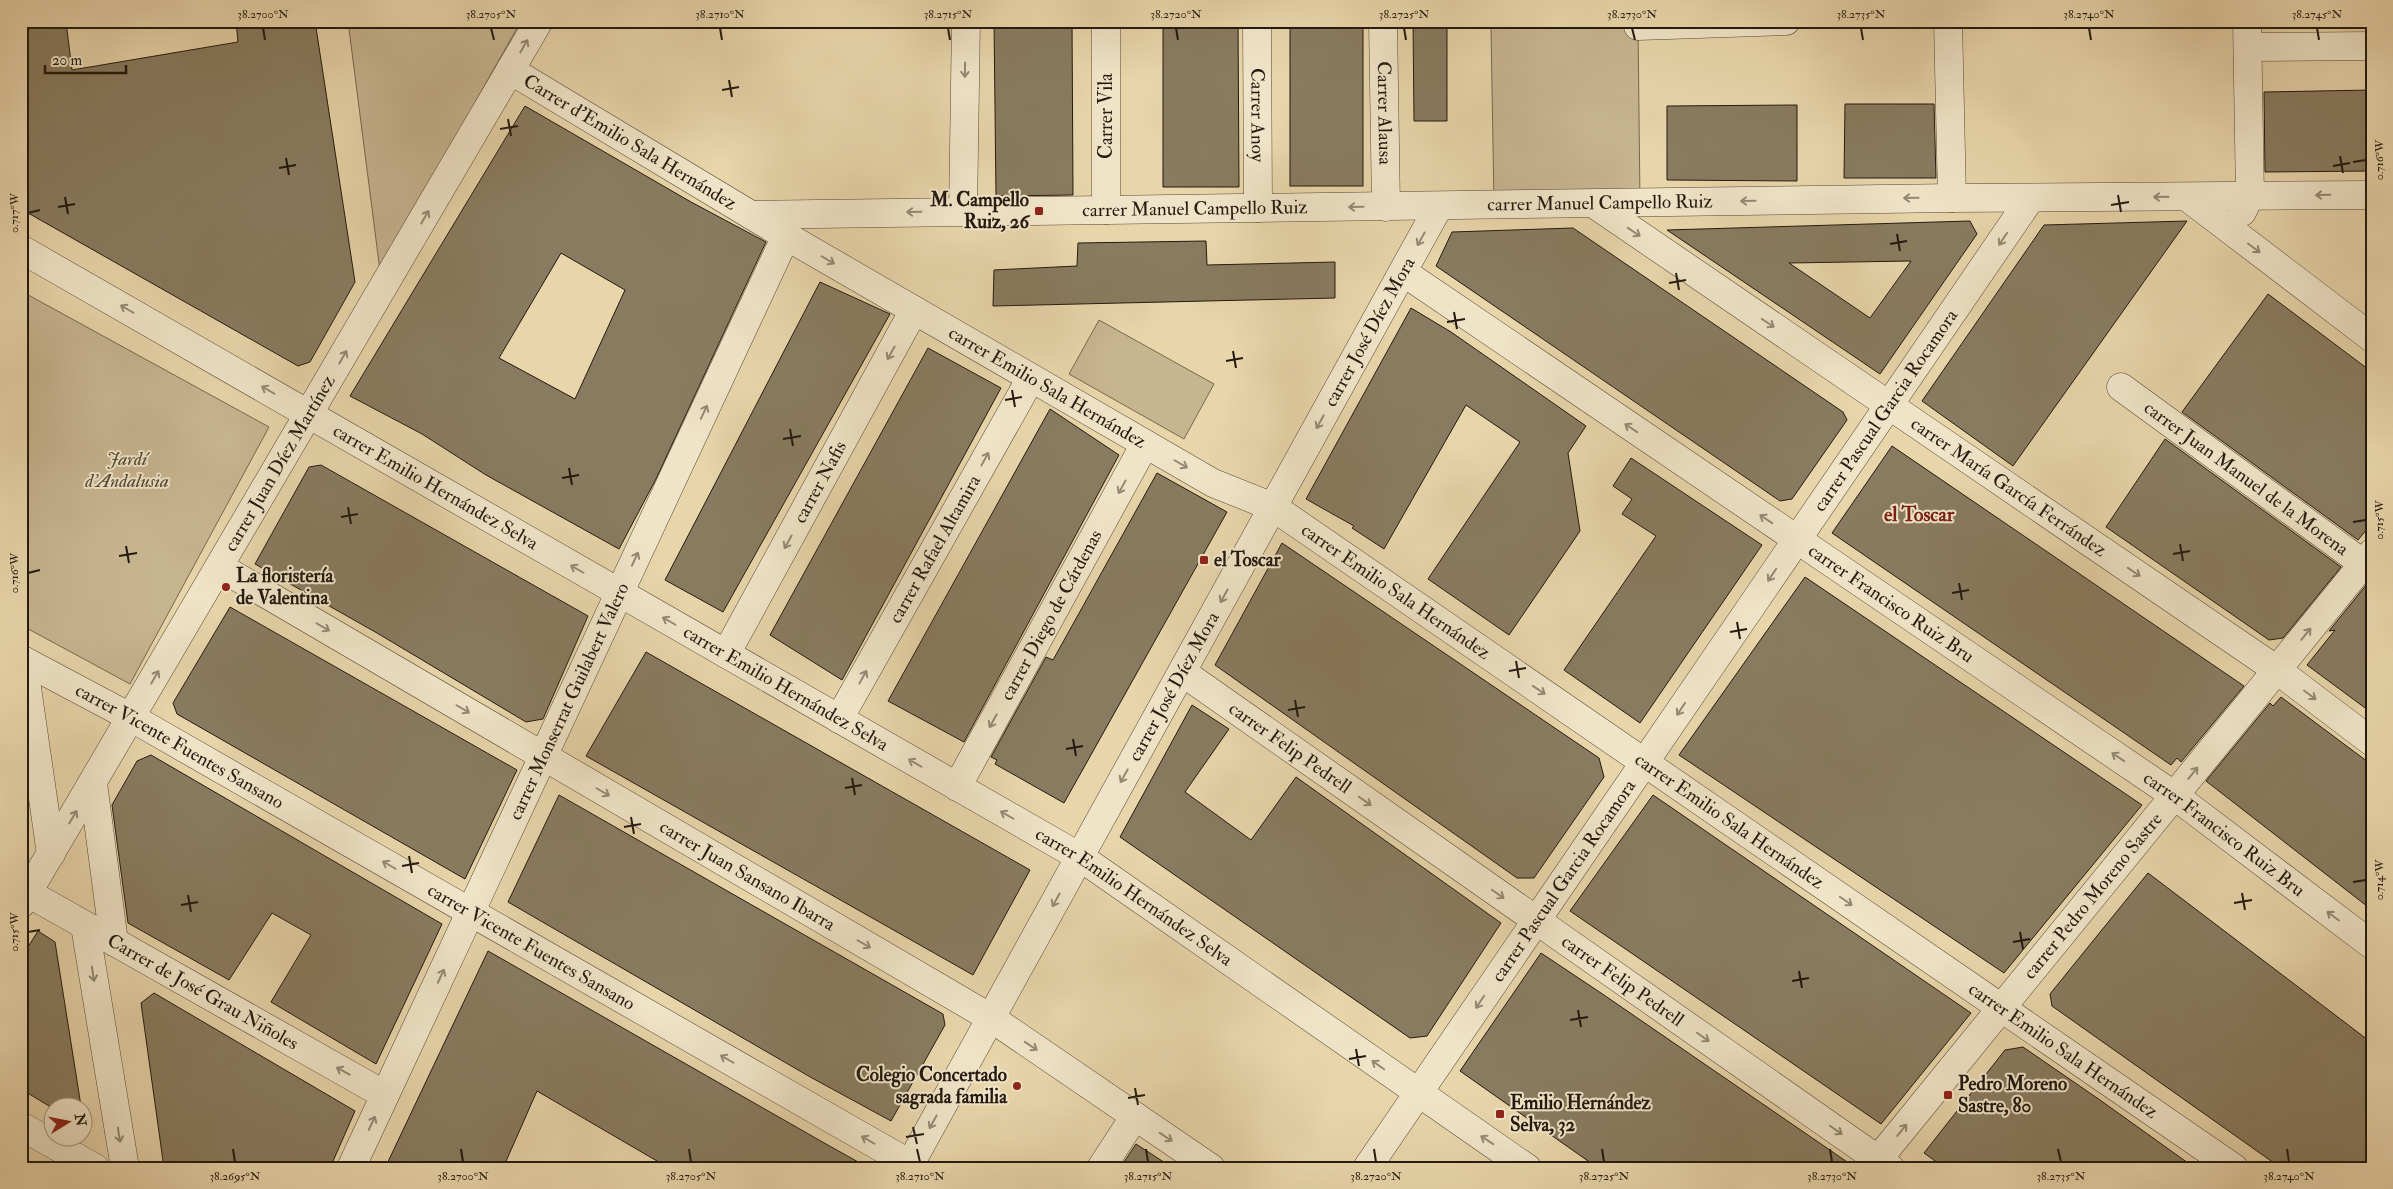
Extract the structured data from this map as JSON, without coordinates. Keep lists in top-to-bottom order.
{
  "streets": {
    "street": [
      "Carrer Alausa",
      "Carrer Anoy",
      "Carrer Vila",
      "Carrer d'Emilio Sala Hernández",
      "carrer Manuel Campello Ruiz",
      "carrer José Díez Mora",
      "carrer Emilio Sala Hernández",
      "carrer Pascual Garcia Rocamora",
      "carrer Juan Díez Martínez",
      "carrer Juan Manuel de la Morena",
      "carrer Nafis",
      "carrer Emilio Hernández Selva",
      "carrer María García Ferrández",
      "carrer Rafael Altamira",
      "carrer Francisco Ruiz Bru",
      "carrer Diego de Cárdenas",
      "carrer Monserrat Guilabert Valero",
      "carrer Vicente Fuentes Sansano",
      "carrer Felip Pedrell",
      "carrer Juan Sansano Ibarra",
      "carrer Pedro Moreno Sastre",
      "Carrer de José Grau Niñoles"
    ]
  },
  "crossings": [
    ["Carrer Alausa", "carrer Manuel Campello Ruiz"],
    ["Carrer Anoy", "carrer Manuel Campello Ruiz"],
    ["Carrer Vila", "carrer Manuel Campello Ruiz"],
    ["Carrer d'Emilio Sala Hernández", "carrer Manuel Campello Ruiz"],
    ["Carrer d'Emilio Sala Hernández", "carrer Emilio Sala Hernández"],
    ["Carrer d'Emilio Sala Hernández", "carrer Juan Díez Martínez"],
    ["carrer Manuel Campello Ruiz", "carrer José Díez Mora"],
    ["carrer Manuel Campello Ruiz", "carrer Emilio Sala Hernández"],
    ["carrer Manuel Campello Ruiz", "carrer Pascual Garcia Rocamora"],
    ["carrer Manuel Campello Ruiz", "carrer María García Ferrández"],
    ["carrer José Díez Mora", "carrer Emilio Sala Hernández"],
    ["carrer José Díez Mora", "carrer Emilio Hernández Selva"],
    ["carrer José Díez Mora", "carrer Francisco Ruiz Bru"],
    ["carrer José Díez Mora", "carrer Vicente Fuentes Sansano"],
    ["carrer José Díez Mora", "carrer Felip Pedrell"],
    ["carrer José Díez Mora", "carrer Juan Sansano Ibarra"],
    ["carrer Emilio Sala Hernández", "carrer Pascual Garcia Rocamora"],
    ["carrer Emilio Sala Hernández", "carrer Nafis"],
    ["carrer Emilio Sala Hernández", "carrer Rafael Altamira"],
    ["carrer Emilio Sala Hernández", "carrer Diego de Cárdenas"],
    ["carrer Emilio Sala Hernández", "carrer Monserrat Guilabert Valero"],
    ["carrer Emilio Sala Hernández", "carrer Pedro Moreno Sastre"],
    ["carrer Pascual Garcia Rocamora", "carrer Emilio Hernández Selva"],
    ["carrer Pascual Garcia Rocamora", "carrer María García Ferrández"],
    ["carrer Pascual Garcia Rocamora", "carrer Francisco Ruiz Bru"],
    ["carrer Pascual Garcia Rocamora", "carrer Felip Pedrell"],
    ["carrer Juan Díez Martínez", "carrer Emilio Hernández Selva"],
    ["carrer Juan Díez Martínez", "carrer Vicente Fuentes Sansano"],
    ["carrer Juan Díez Martínez", "carrer Juan Sansano Ibarra"],
    ["carrer Juan Díez Martínez", "Carrer de José Grau Niñoles"],
    ["carrer Juan Manuel de la Morena", "carrer Pedro Moreno Sastre"],
    ["carrer Nafis", "carrer Emilio Hernández Selva"],
    ["carrer Emilio Hernández Selva", "carrer Rafael Altamira"],
    ["carrer Emilio Hernández Selva", "carrer Diego de Cárdenas"],
    ["carrer Emilio Hernández Selva", "carrer Monserrat Guilabert Valero"],
    ["carrer María García Ferrández", "carrer Pedro Moreno Sastre"],
    ["carrer Francisco Ruiz Bru", "carrer Pedro Moreno Sastre"],
    ["carrer Monserrat Guilabert Valero", "carrer Vicente Fuentes Sansano"],
    ["carrer Monserrat Guilabert Valero", "carrer Juan Sansano Ibarra"],
    ["carrer Monserrat Guilabert Valero", "Carrer de José Grau Niñoles"],
    ["carrer Felip Pedrell", "carrer Pedro Moreno Sastre"]
  ],
  "one_way": [
    "carrer José Díez Mora",
    "carrer Emilio Sala Hernández",
    "carrer Pascual Garcia Rocamora",
    "carrer Juan Díez Martínez",
    "carrer Nafis",
    "carrer Emilio Hernández Selva",
    "carrer María García Ferrández",
    "carrer Rafael Altamira",
    "carrer Francisco Ruiz Bru",
    "carrer Diego de Cárdenas",
    "carrer Monserrat Guilabert Valero",
    "carrer Vicente Fuentes Sansano",
    "carrer Felip Pedrell",
    "carrer Juan Sansano Ibarra",
    "carrer Pedro Moreno Sastre",
    "Carrer de José Grau Niñoles"
  ],
  "districts": ["el Toscar"],
  "parks": ["Jardí d'Andalusia"],
  "places": {
    "transit": [
      "M. Campello Ruiz, 26",
      "el Toscar",
      "Pedro Moreno Sastre, 80",
      "Emilio Hernández Selva, 32"
    ],
    "other": ["La floristería de Valentina", "Colegio Concertado sagrada familia"]
  },
  "scale_bar": "20 m",
  "north": "right",
  "coordinates": [
    "38.2700°N",
    "38.2705°N",
    "38.2710°N",
    "38.2715°N",
    "38.2720°N",
    "38.2725°N",
    "38.2730°N",
    "38.2735°N",
    "38.2740°N",
    "38.2745°N",
    "0.716°W",
    "0.717°W",
    "0.715°W",
    "0.714°W",
    "38.2695°N"
  ]
}
